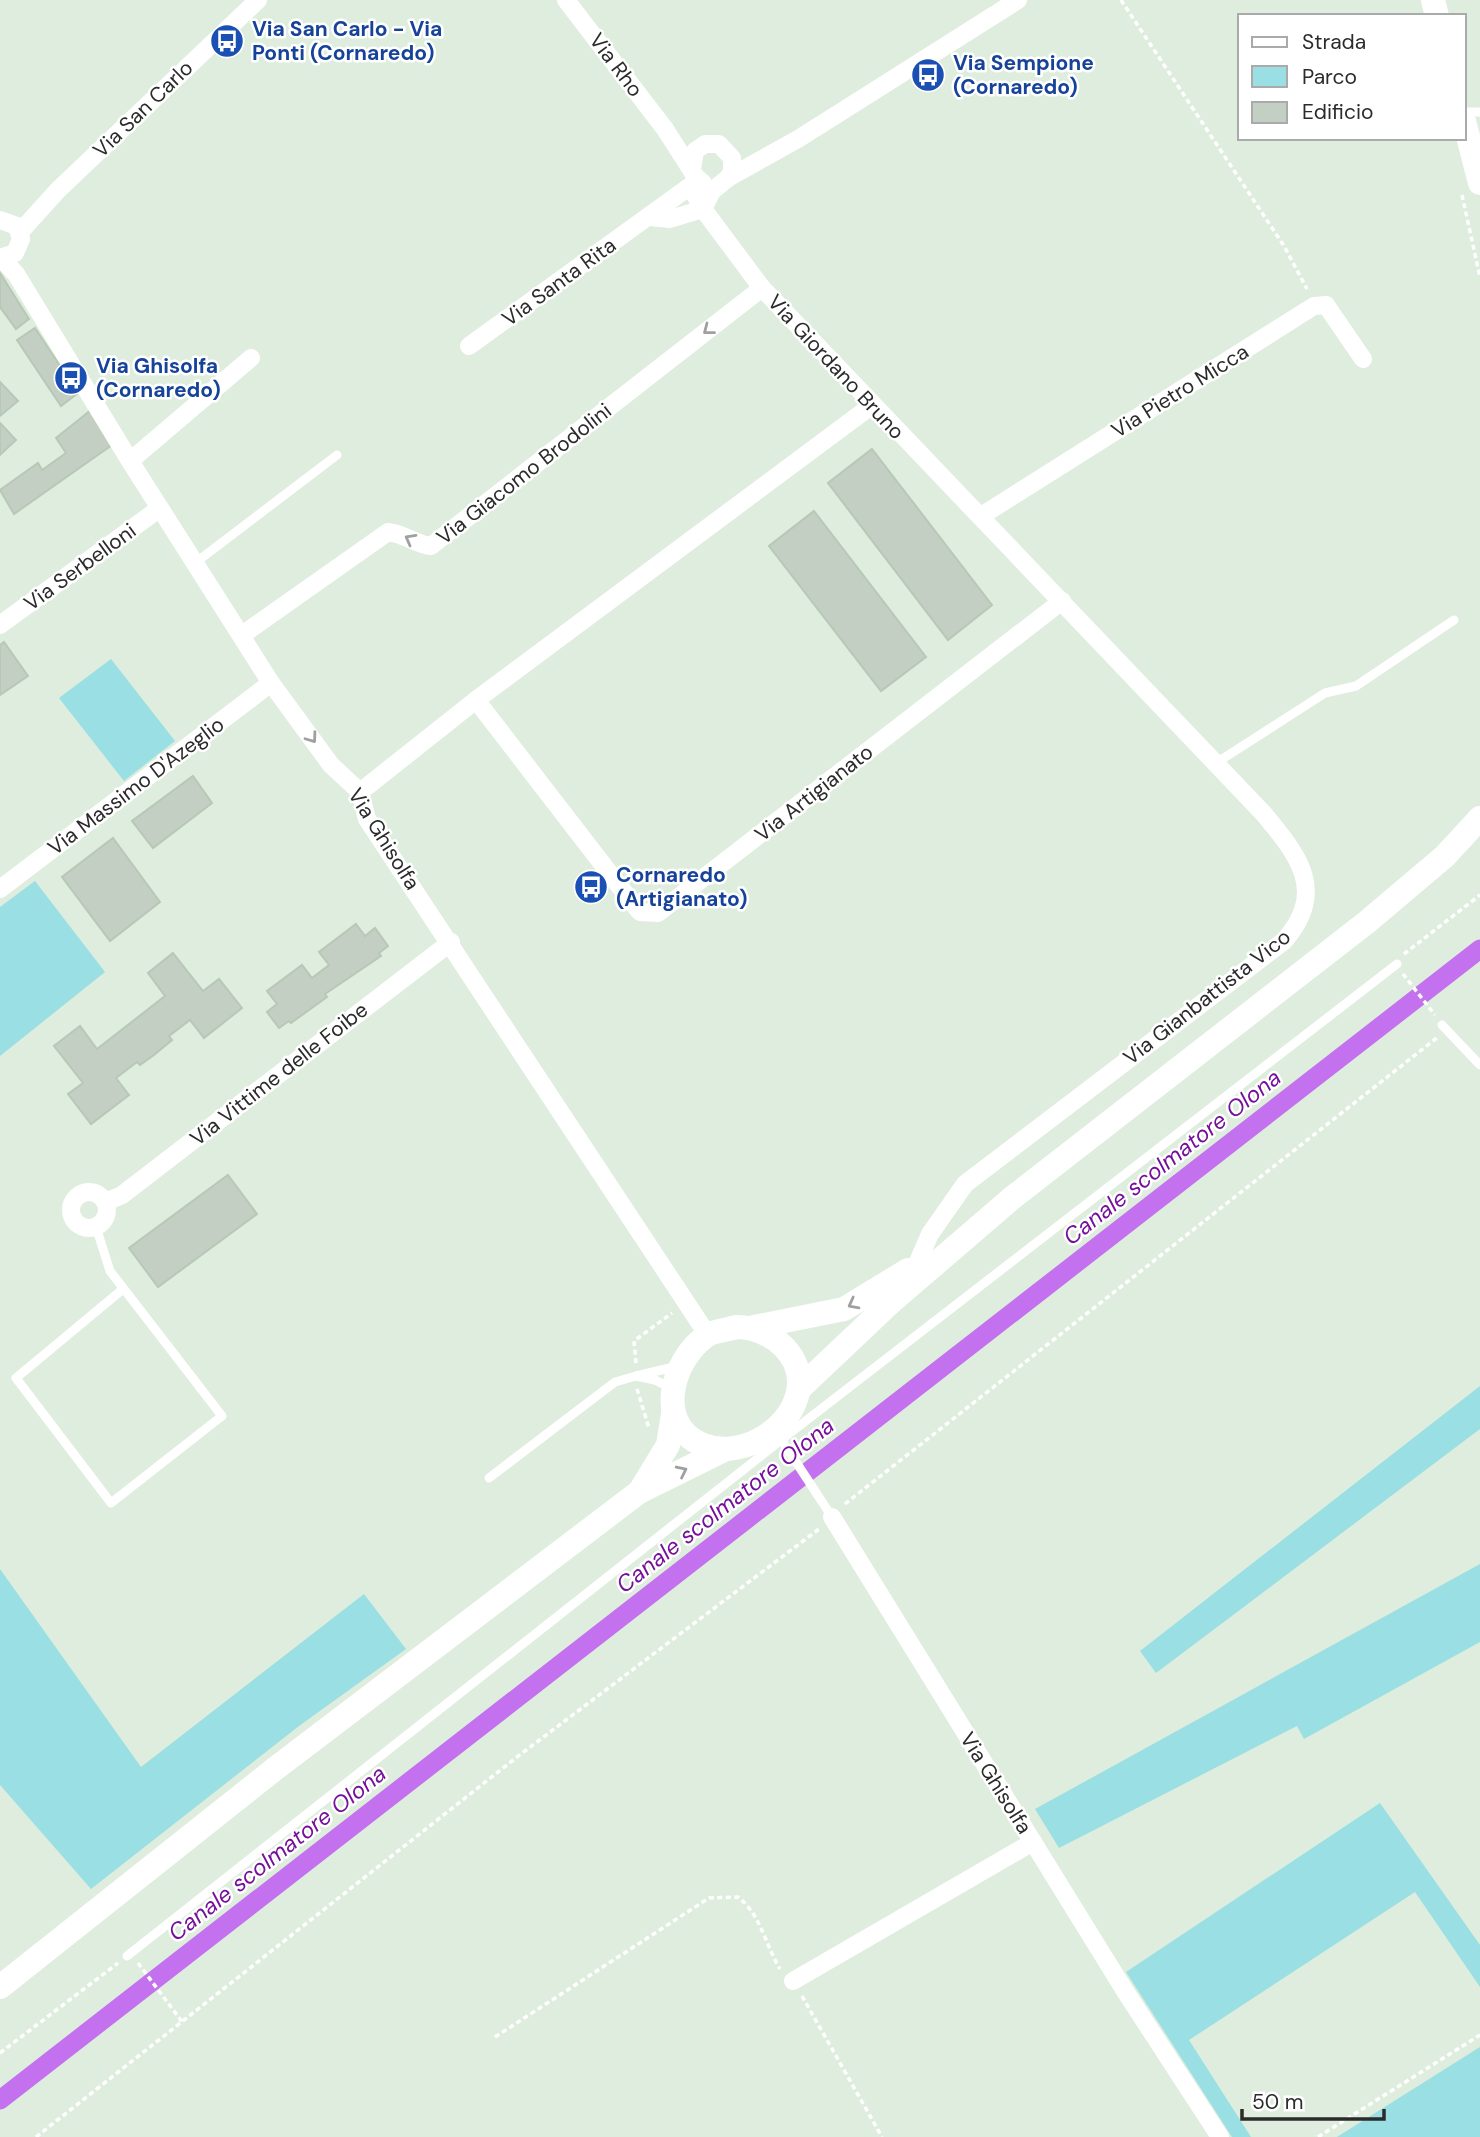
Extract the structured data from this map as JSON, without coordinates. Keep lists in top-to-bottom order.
{
  "streets": {
    "street": [
      "Via Rho",
      "Via San Carlo",
      "Via Santa Rita",
      "Via Giordano Bruno",
      "Via Pietro Micca",
      "Via Giacomo Brodolini",
      "Via Serbelloni",
      "Via Massimo D'Azeglio",
      "Via Artigianato",
      "Via Ghisolfa",
      "Via Gianbattista Vico",
      "Via Vittime delle Foibe"
    ]
  },
  "crossings": [
    ["Via Rho", "Via Santa Rita"],
    ["Via Rho", "Via Giordano Bruno"],
    ["Via Santa Rita", "Via Giordano Bruno"],
    ["Via Giordano Bruno", "Via Pietro Micca"],
    ["Via Giordano Bruno", "Via Giacomo Brodolini"],
    ["Via Giordano Bruno", "Via Gianbattista Vico"],
    ["Via Pietro Micca", "Via Gianbattista Vico"],
    ["Via Giacomo Brodolini", "Via Ghisolfa"],
    ["Via Serbelloni", "Via Ghisolfa"],
    ["Via Massimo D'Azeglio", "Via Ghisolfa"],
    ["Via Artigianato", "Via Gianbattista Vico"],
    ["Via Ghisolfa", "Via Vittime delle Foibe"]
  ],
  "water": ["Canale scolmatore Olona"],
  "places": {
    "bus stop": [
      "Via San Carlo - Via Ponti (Cornaredo)",
      "Via Sempione (Cornaredo)",
      "Via Ghisolfa (Cornaredo)",
      "Cornaredo (Artigianato)"
    ]
  },
  "legend": ["Strada", "Parco", "Edificio"],
  "scale_bar": "50 m"
}
